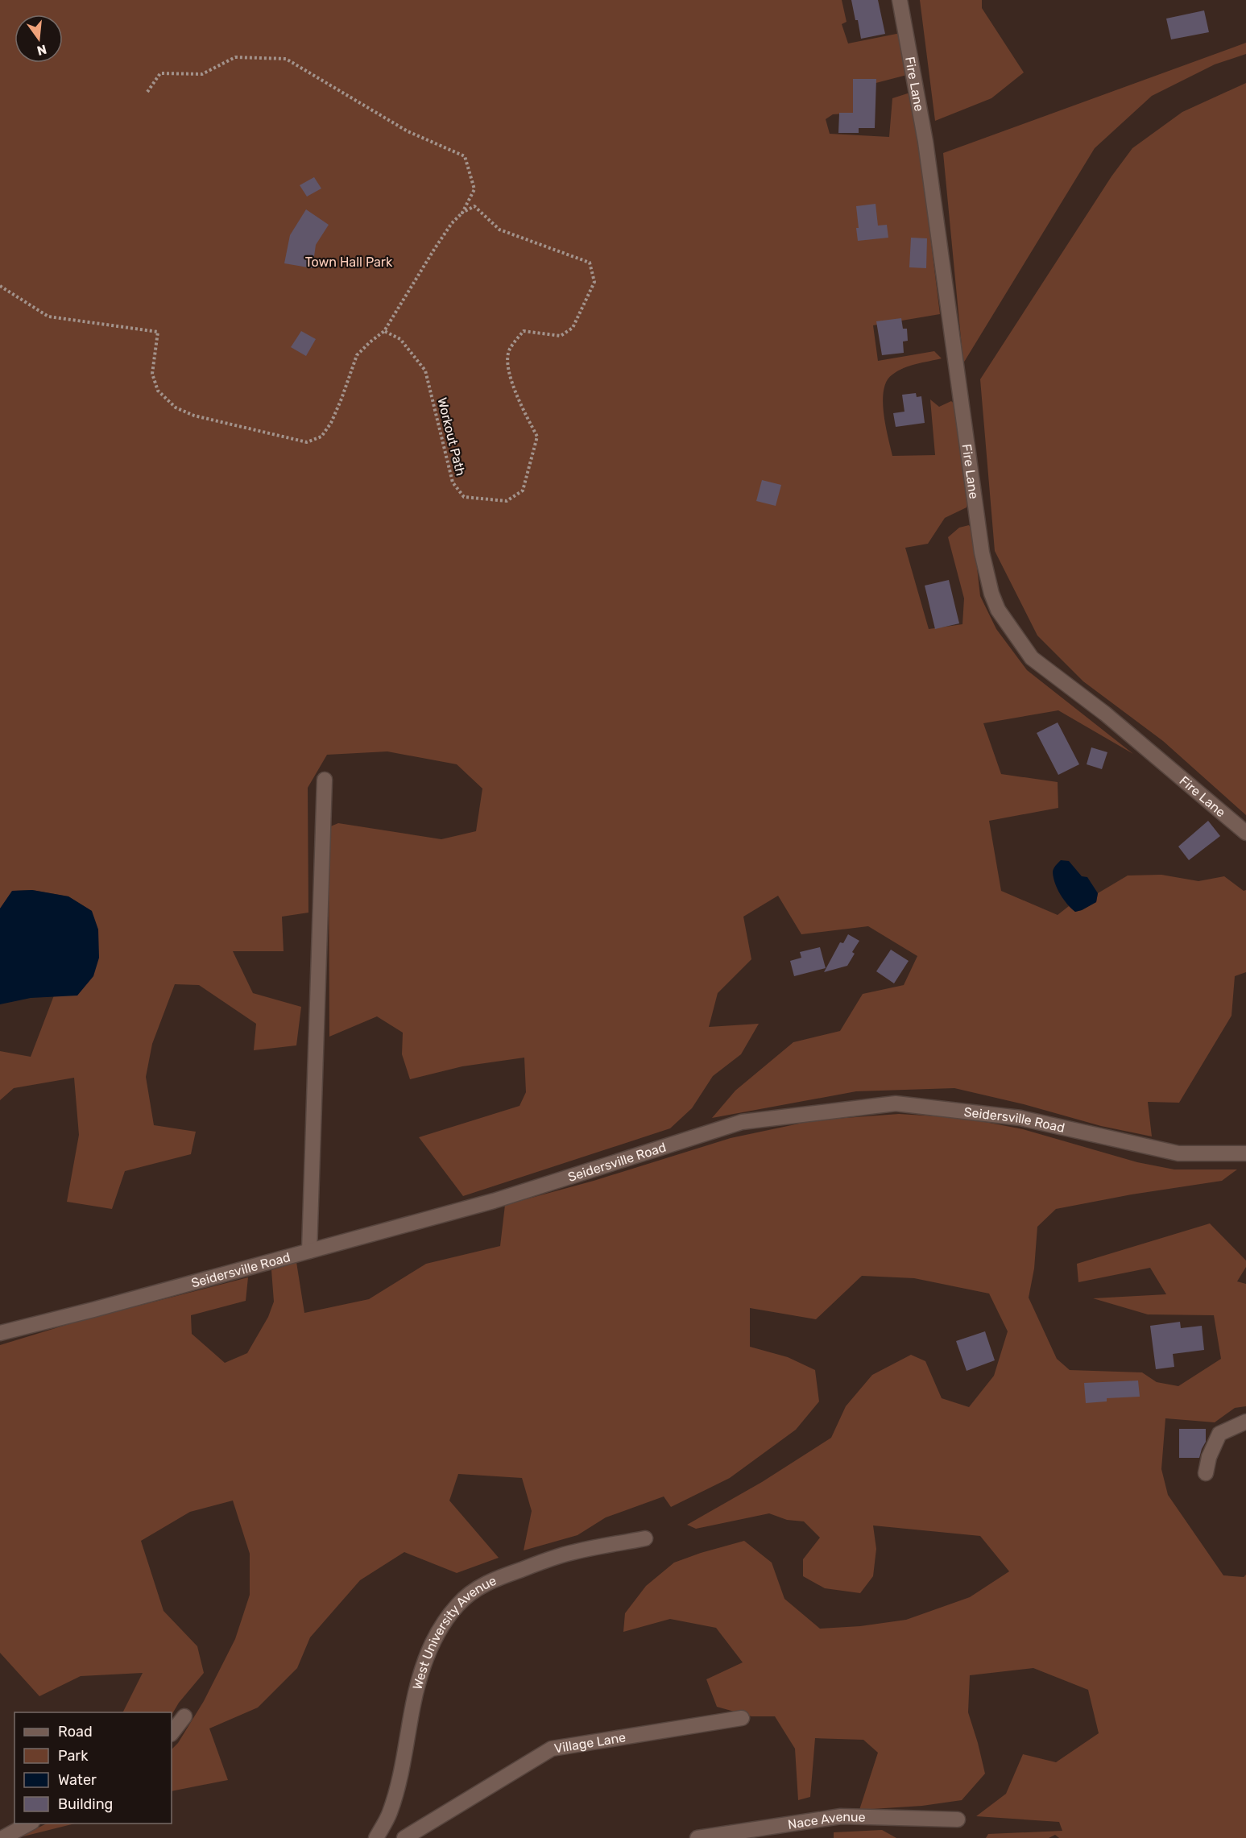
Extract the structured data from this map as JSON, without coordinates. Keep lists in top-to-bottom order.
{
  "streets": {
    "street": [
      "Fire Lane",
      "Seidersville Road",
      "West University Avenue",
      "Village Lane",
      "Nace Avenue"
    ],
    "path": ["Workout Path"]
  },
  "parks": ["Town Hall Park"],
  "legend": [
    "Road",
    "Park",
    "Water",
    "Building"
  ],
  "north": "bottom"
}
